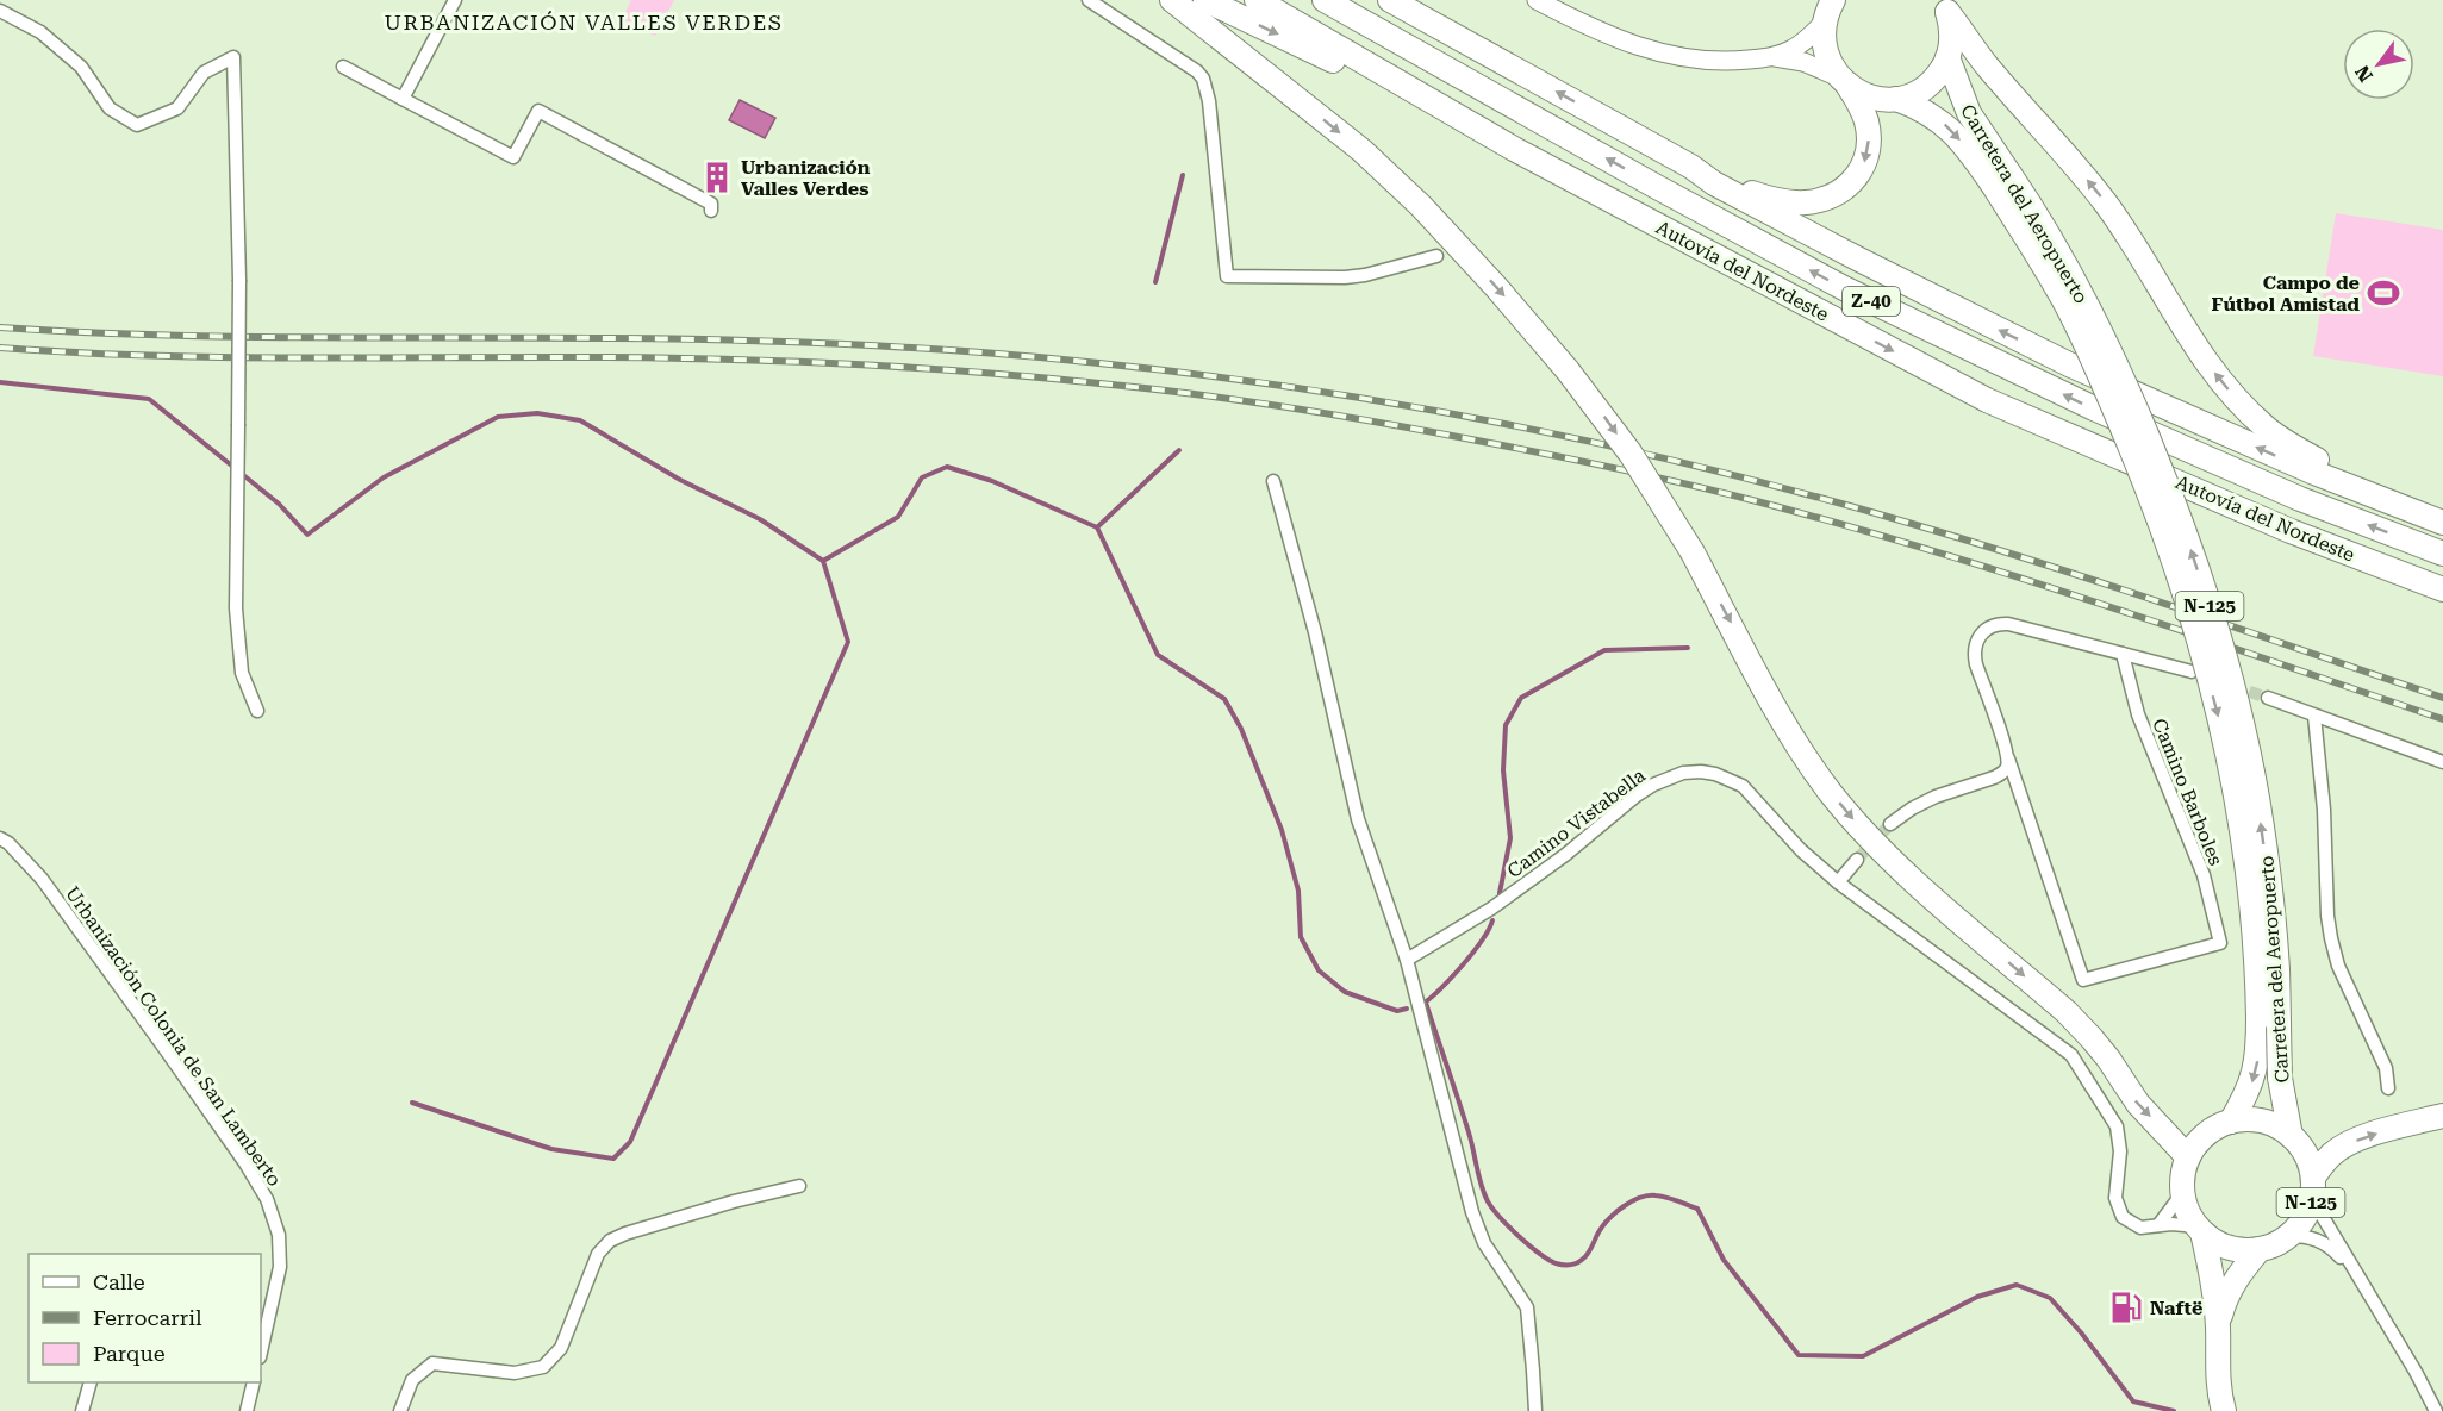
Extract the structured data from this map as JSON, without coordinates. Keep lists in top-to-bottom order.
{
  "streets": {
    "highway": [
      "Carretera del Aeropuerto",
      "Autovía del Nordeste",
      "Z-40",
      "N-125"
    ],
    "street": ["Camino Barboles", "Camino Vistabella", "Urbanización Colonia de San Lamberto"]
  },
  "crossings": [
    ["Carretera del Aeropuerto", "N-125"],
    ["Carretera del Aeropuerto", "Camino Vistabella"],
    ["N-125", "Camino Vistabella"]
  ],
  "districts": ["URBANIZACIÓN VALLES VERDES"],
  "places": {
    "building": ["Urbanización Valles Verdes"],
    "sports": ["Campo de Fútbol Amistad"],
    "fuel station": ["Naftë"]
  },
  "legend": ["Calle", "Ferrocarril", "Parque"],
  "north": "bottom left"
}
